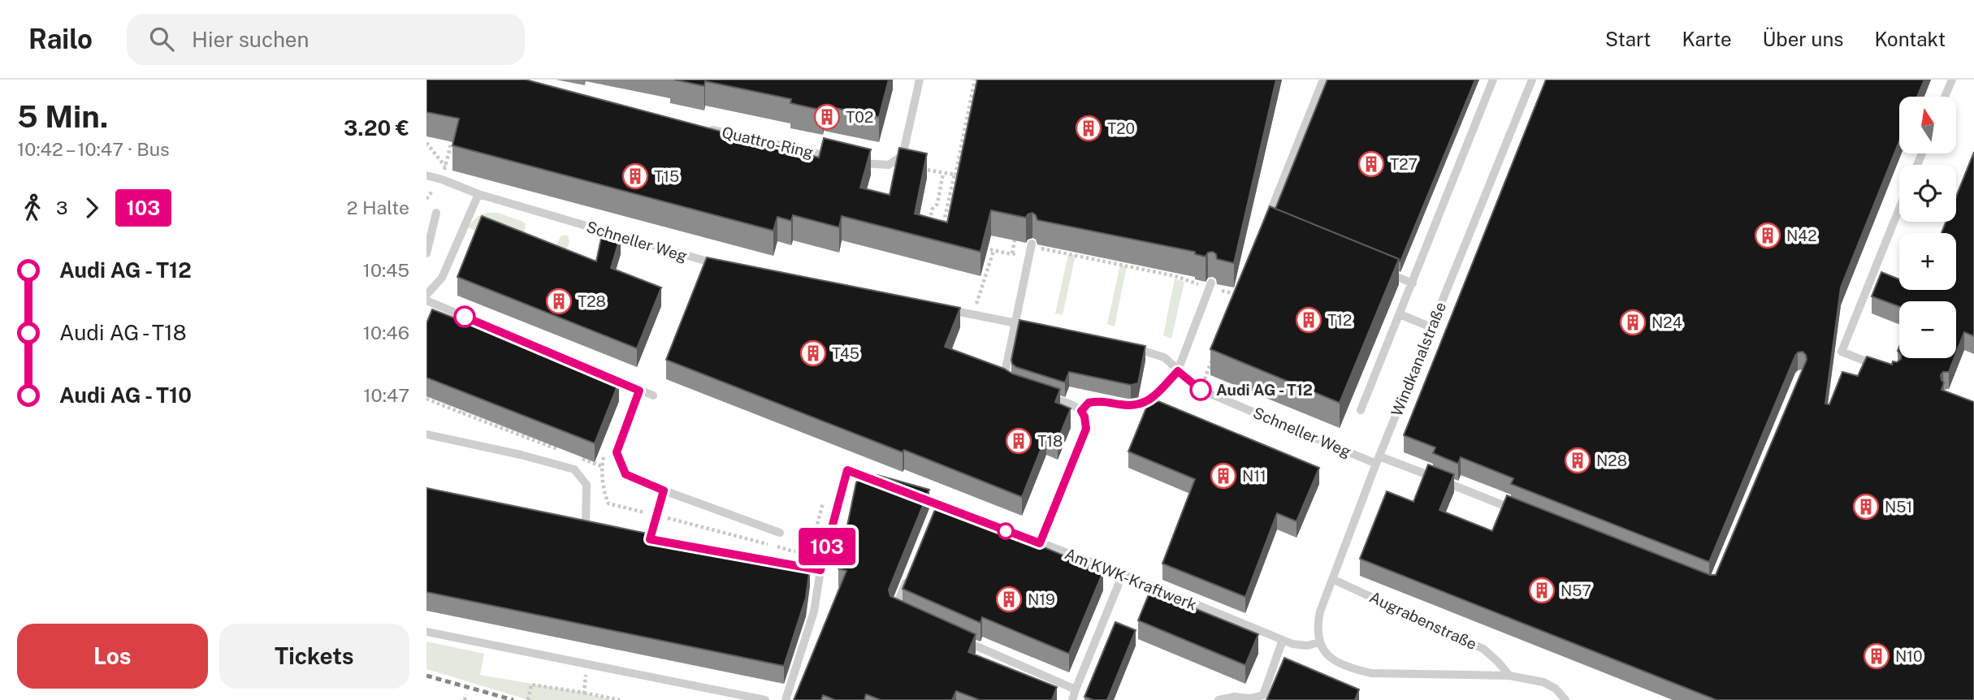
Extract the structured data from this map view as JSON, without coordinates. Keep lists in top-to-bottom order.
{
  "streets": {
    "lane": [
      "Quattro-Ring",
      "Schneller Weg",
      "Windkanalstraße",
      "Am KWK-Kraftwerk",
      "Augrabenstraße"
    ]
  },
  "crossings": [
    ["Schneller Weg", "Windkanalstraße"],
    ["Windkanalstraße", "Am KWK-Kraftwerk"],
    ["Windkanalstraße", "Augrabenstraße"]
  ],
  "places": {
    "building": [
      "T02",
      "T20",
      "T27",
      "T15",
      "N42",
      "T28",
      "T12",
      "N24",
      "T45",
      "T18",
      "N28",
      "N11",
      "N51",
      "N57",
      "N19",
      "N10"
    ],
    "other": ["Audi AG - T12"]
  },
  "lines": ["bus line 103"],
  "north": "top",
  "page": {
    "header": "Railo",
    "search": "Hier suchen",
    "nav": [
      "Start",
      "Karte",
      "Über uns",
      "Kontakt"
    ],
    "heading": ["5 Min.", "10:42 – 10:47 · Bus", "3.20 €"],
    "on_map": "103",
    "map_buttons": ["+", "−"],
    "legs": ["3", "103", "2 Halte"],
    "list": [
      {
        "name": "Audi AG - T12",
        "value": "10:45"
      },
      {
        "name": "Audi AG - T18",
        "value": "10:46"
      },
      {
        "name": "Audi AG - T10",
        "value": "10:47"
      }
    ],
    "buttons": ["Los", "Tickets"]
  }
}
